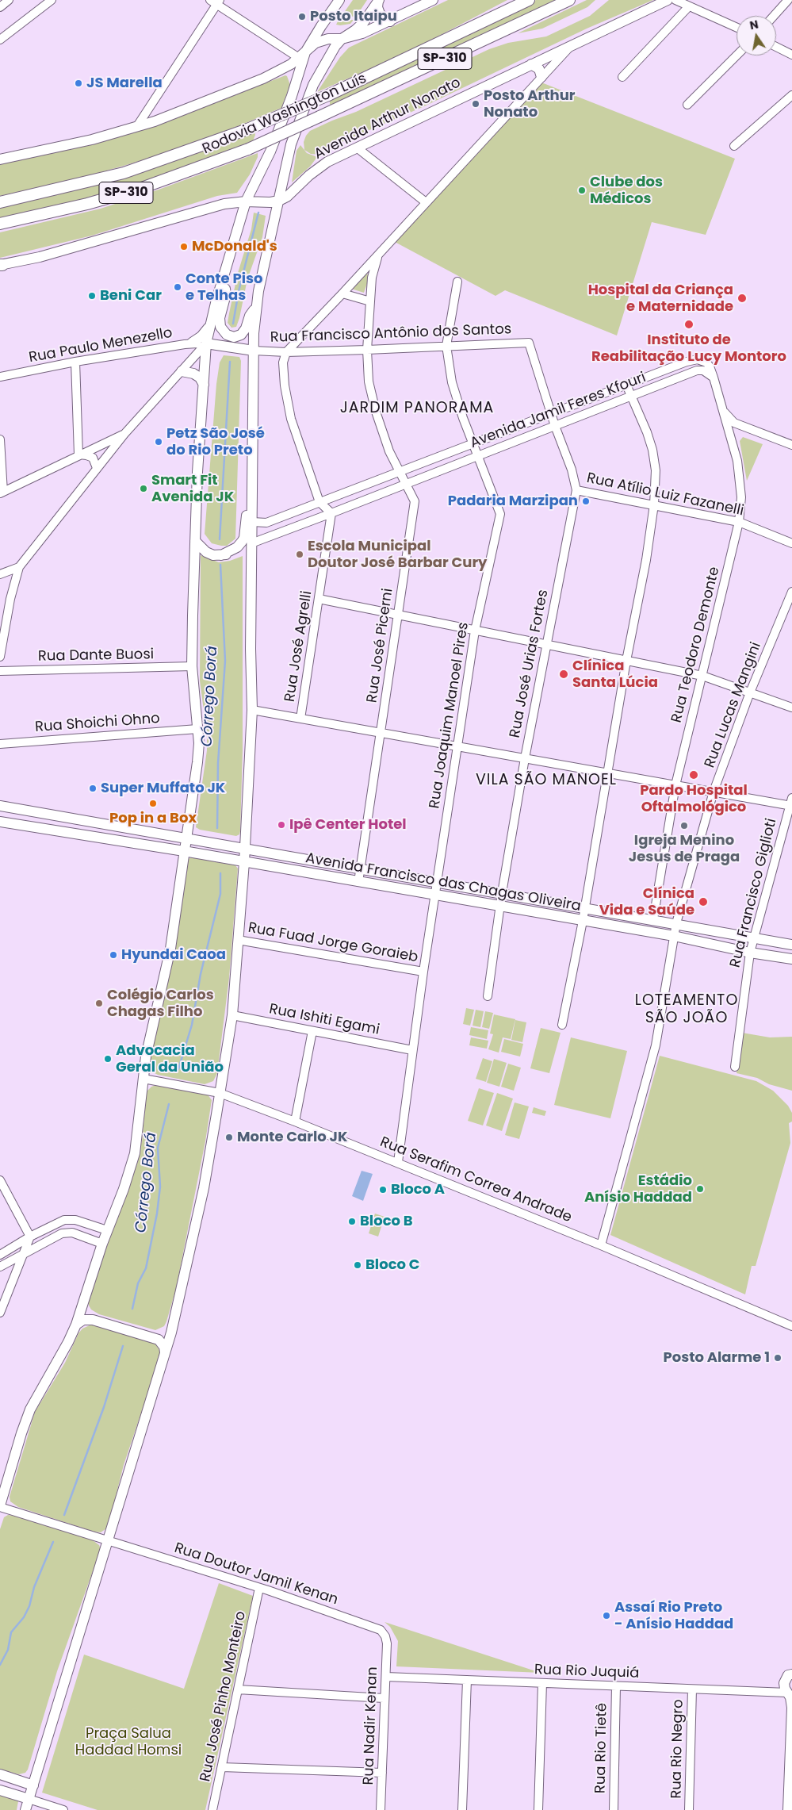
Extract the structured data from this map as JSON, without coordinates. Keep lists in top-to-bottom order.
{
  "streets": {
    "highway": ["SP-310", "Rodovia Washington Luís"],
    "main road": ["Avenida Arthur Nonato", "Avenida Francisco das Chagas Oliveira"],
    "street": [
      "Rua Francisco Antônio dos Santos",
      "Rua Paulo Menezello",
      "Avenida Jamil Feres Kfouri",
      "Rua Atílio Luiz Fazanelli",
      "Rua Teodoro Demonte",
      "Rua José Picerni",
      "Rua José Agrelli",
      "Rua Dante Buosi",
      "Rua José Urias Fortes",
      "Rua Lucas Mangini",
      "Rua Joaquim Manoel Pires",
      "Rua Shoichi Ohno",
      "Rua Francisco Giglioti",
      "Rua Fuad Jorge Goraieb",
      "Rua Ishiti Egami",
      "Rua Serafim Correa Andrade",
      "Rua Doutor Jamil Kenan",
      "Rua Rio Juquiá",
      "Rua José Pinho Monteiro",
      "Rua Nadir Kenan",
      "Rua Rio Tietê",
      "Rua Rio Negro"
    ]
  },
  "crossings": [
    ["Rua Francisco Antônio dos Santos", "Rua José Picerni"],
    ["Rua Francisco Antônio dos Santos", "Rua José Urias Fortes"],
    ["Rua Francisco Antônio dos Santos", "Rua Joaquim Manoel Pires"],
    ["Avenida Jamil Feres Kfouri", "Rua Teodoro Demonte"],
    ["Avenida Jamil Feres Kfouri", "Rua José Picerni"],
    ["Avenida Jamil Feres Kfouri", "Rua José Agrelli"],
    ["Avenida Jamil Feres Kfouri", "Rua José Urias Fortes"],
    ["Avenida Jamil Feres Kfouri", "Rua Joaquim Manoel Pires"],
    ["Rua Atílio Luiz Fazanelli", "Rua Teodoro Demonte"],
    ["Rua Atílio Luiz Fazanelli", "Rua José Urias Fortes"],
    ["Rua Teodoro Demonte", "Avenida Francisco das Chagas Oliveira"],
    ["Rua José Picerni", "Avenida Francisco das Chagas Oliveira"],
    ["Rua José Urias Fortes", "Avenida Francisco das Chagas Oliveira"],
    ["Rua Lucas Mangini", "Avenida Francisco das Chagas Oliveira"],
    ["Rua Lucas Mangini", "Rua Serafim Correa Andrade"],
    ["Rua Joaquim Manoel Pires", "Avenida Francisco das Chagas Oliveira"],
    ["Rua Joaquim Manoel Pires", "Rua Fuad Jorge Goraieb"],
    ["Rua Joaquim Manoel Pires", "Rua Ishiti Egami"],
    ["Rua Joaquim Manoel Pires", "Rua Serafim Correa Andrade"],
    ["Avenida Francisco das Chagas Oliveira", "Rua Francisco Giglioti"],
    ["Rua Doutor Jamil Kenan", "Rua José Pinho Monteiro"],
    ["Rua Doutor Jamil Kenan", "Rua Nadir Kenan"],
    ["Rua Rio Juquiá", "Rua Nadir Kenan"],
    ["Rua Rio Juquiá", "Rua Rio Tietê"],
    ["Rua Rio Juquiá", "Rua Rio Negro"]
  ],
  "districts": ["JARDIM PANORAMA", "VILA SÃO MANOEL", "LOTEAMENTO SÃO JOÃO"],
  "water": ["Córrego Borá"],
  "parks": ["Praça Salua Haddad Homsi"],
  "places": [
    "Posto Itaipu",
    "JS Marella",
    "Posto Arthur Nonato",
    "Clube dos Médicos",
    "McDonald's",
    "Conte Piso e Telhas",
    "Beni Car",
    "Hospital da Criança e Maternidade",
    "Instituto de Reabilitação Lucy Montoro",
    "Petz São José do Rio Preto",
    "Smart Fit Avenida JK",
    "Padaria Marzipan",
    "Escola Municipal Doutor José Barbar Cury",
    "Clínica Santa Lúcia",
    "Pardo Hospital Oftalmológico",
    "Super Muffato JK",
    "Pop in a Box",
    "Ipê Center Hotel",
    "Igreja Menino Jesus de Praga",
    "Clínica Vida e Saúde",
    "Hyundai Caoa",
    "Colégio Carlos Chagas Filho",
    "Advocacia Geral da União",
    "Monte Carlo JK",
    "Estádio Anísio Haddad",
    "Bloco A",
    "Bloco B",
    "Bloco C",
    "Posto Alarme 1",
    "Assaí Rio Preto - Anísio Haddad"
  ],
  "north": "top"
}
